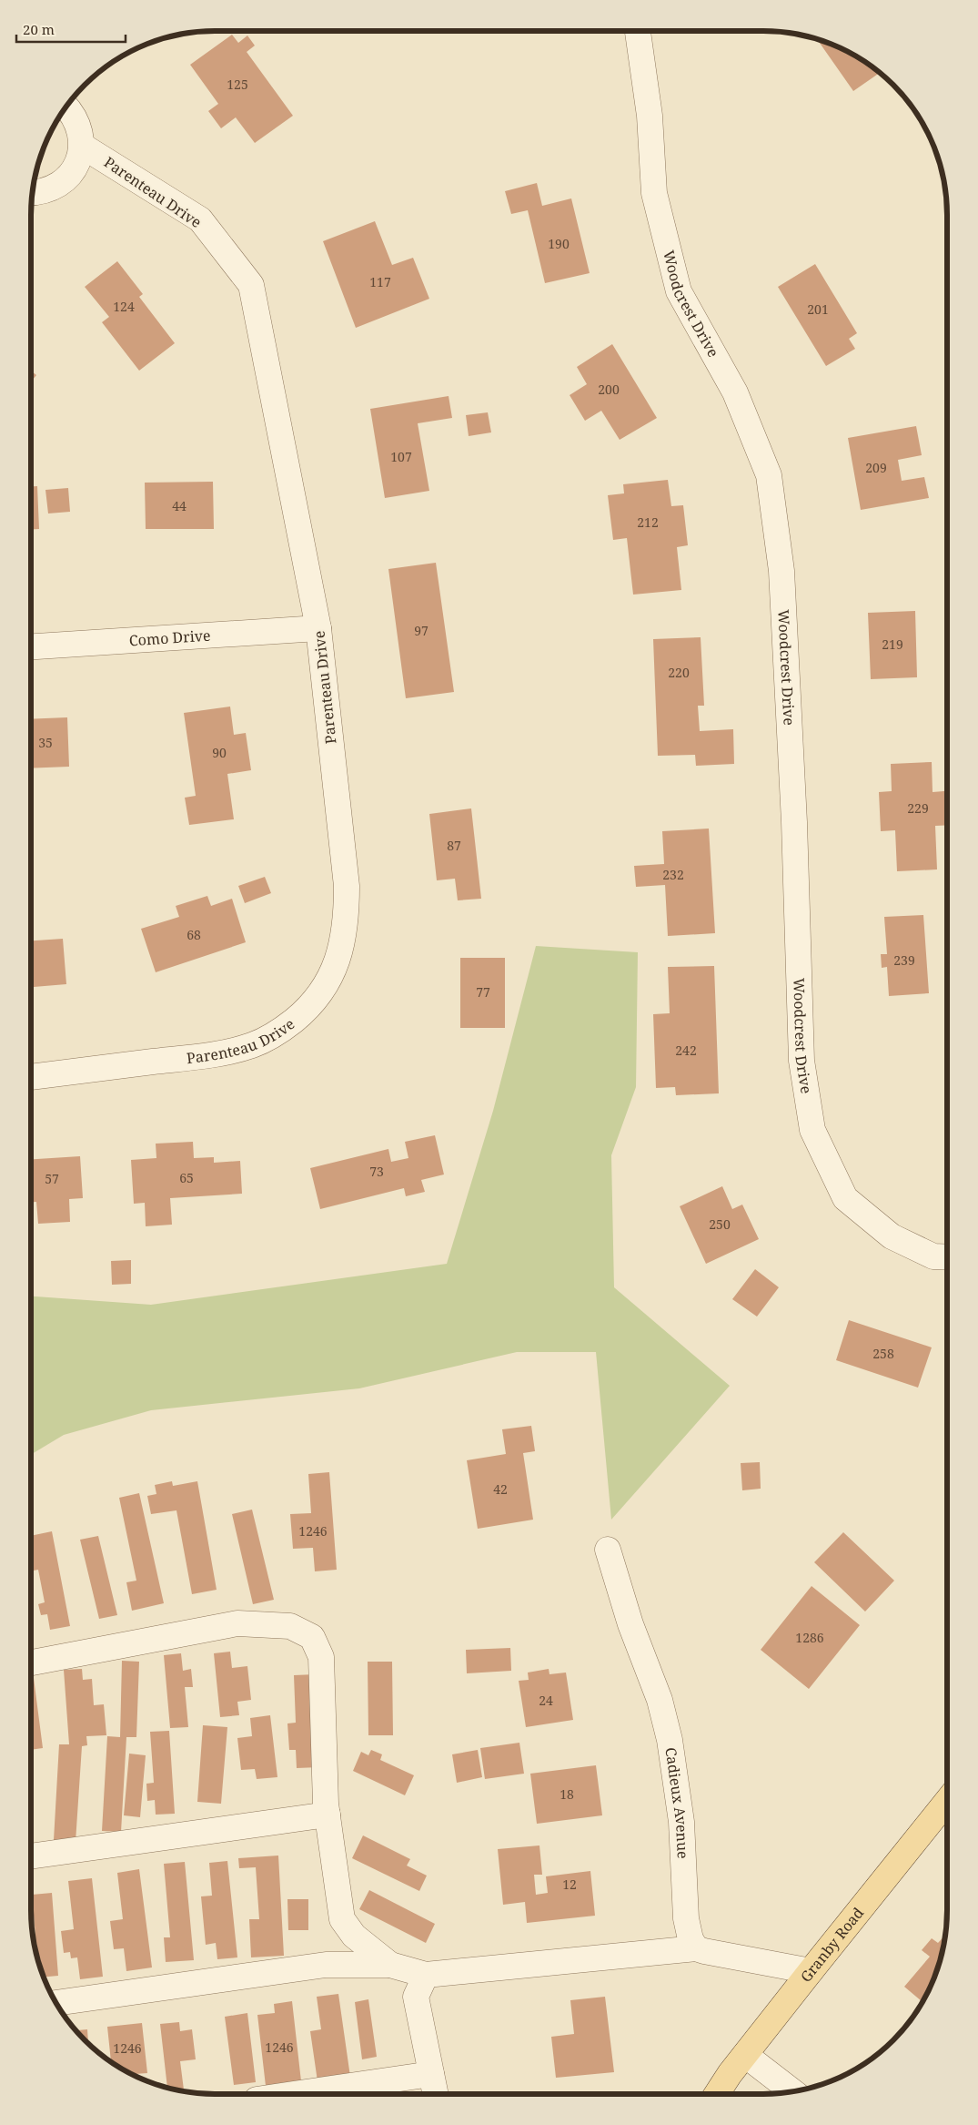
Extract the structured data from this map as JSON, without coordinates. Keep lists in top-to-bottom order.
{
  "streets": {
    "main road": ["Granby Road"],
    "street": [
      "Parenteau Drive",
      "Woodcrest Drive",
      "Como Drive",
      "Cadieux Avenue"
    ]
  },
  "crossings": [
    ["Parenteau Drive", "Como Drive"]
  ],
  "house_numbers": [
    "125",
    "190",
    "117",
    "124",
    "201",
    "200",
    "107",
    "209",
    "44",
    "212",
    "97",
    "219",
    "220",
    "35",
    "90",
    "229",
    "87",
    "232",
    "68",
    "239",
    "77",
    "242",
    "73",
    "65",
    "57",
    "250",
    "258",
    "42",
    "1246",
    "1286",
    "24",
    "18",
    "12",
    "1246",
    "1246"
  ],
  "scale_bar": "20 m"
}
